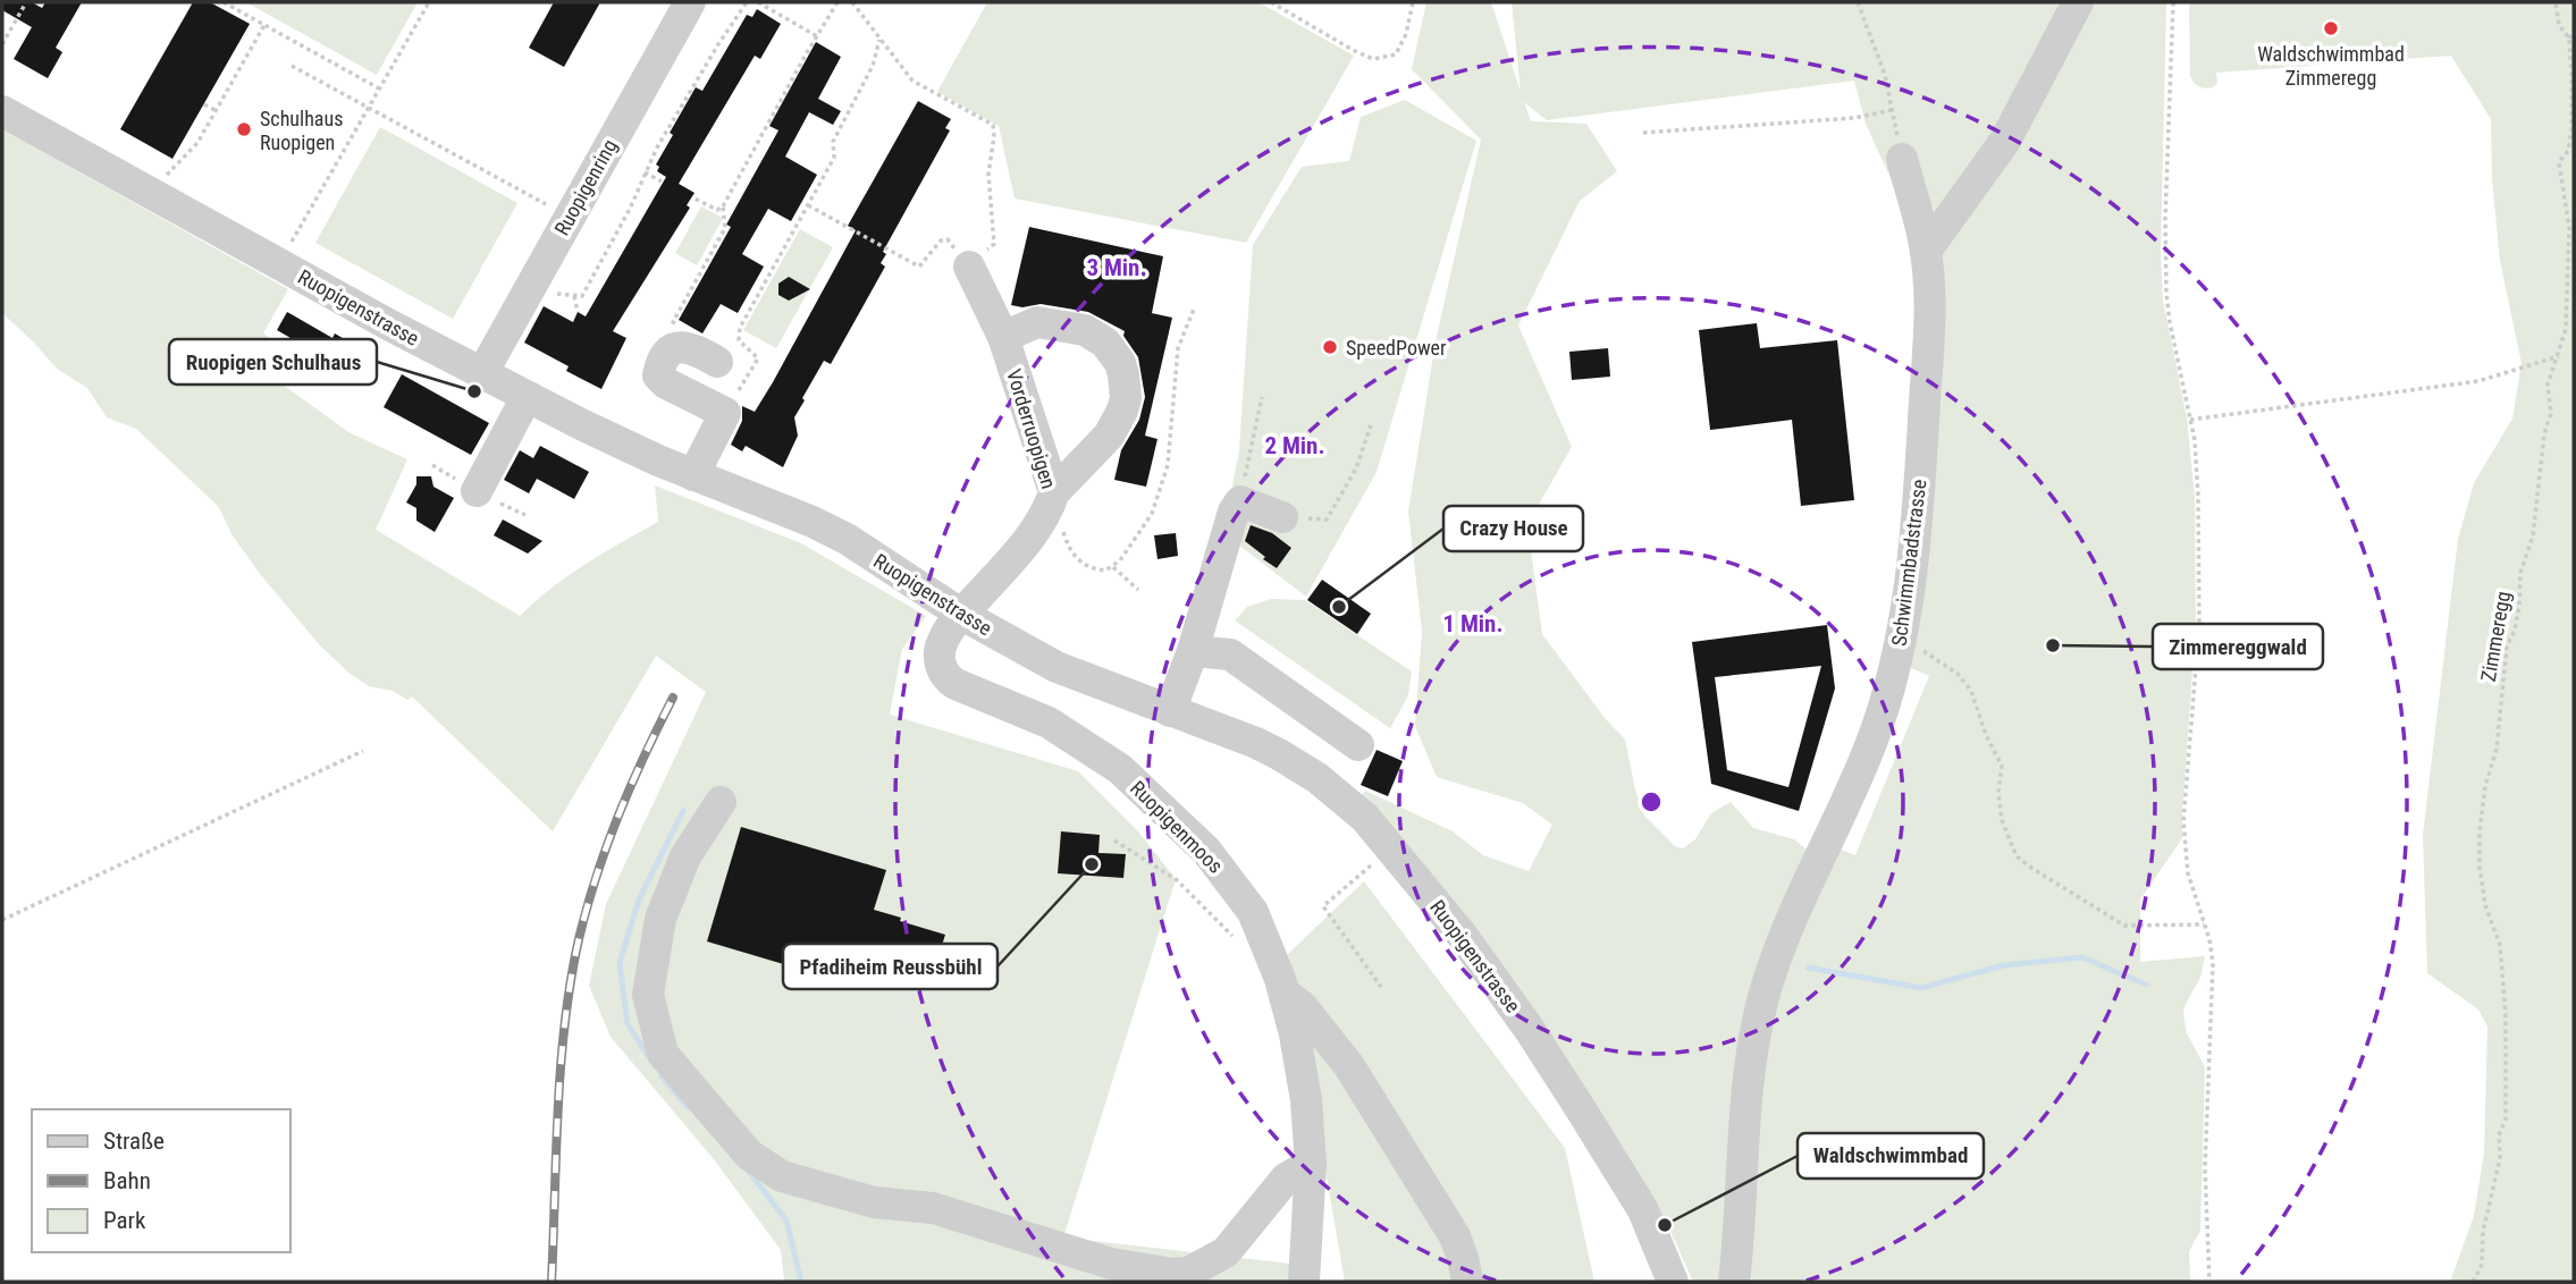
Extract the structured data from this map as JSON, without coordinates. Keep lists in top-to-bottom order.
{
  "streets": {
    "street": [
      "Ruopigenring",
      "Ruopigenstrasse",
      "Vorderruopigen",
      "Schwimmbadstrasse",
      "Ruopigenmoos"
    ],
    "path": ["Zimmeregg"]
  },
  "crossings": [
    ["Ruopigenring", "Ruopigenstrasse"],
    ["Ruopigenstrasse", "Vorderruopigen"],
    ["Ruopigenstrasse", "Ruopigenmoos"],
    ["Vorderruopigen", "Ruopigenmoos"]
  ],
  "places": [
    "Waldschwimmbad Zimmeregg",
    "Schulhaus Ruopigen",
    "SpeedPower",
    "Ruopigen Schulhaus",
    "Crazy House",
    "Zimmereggwald",
    "Pfadiheim Reussbühl",
    "Waldschwimmbad"
  ],
  "legend": ["Straße", "Bahn", "Park"],
  "rings": ["3 Min.", "2 Min.", "1 Min."]
}
